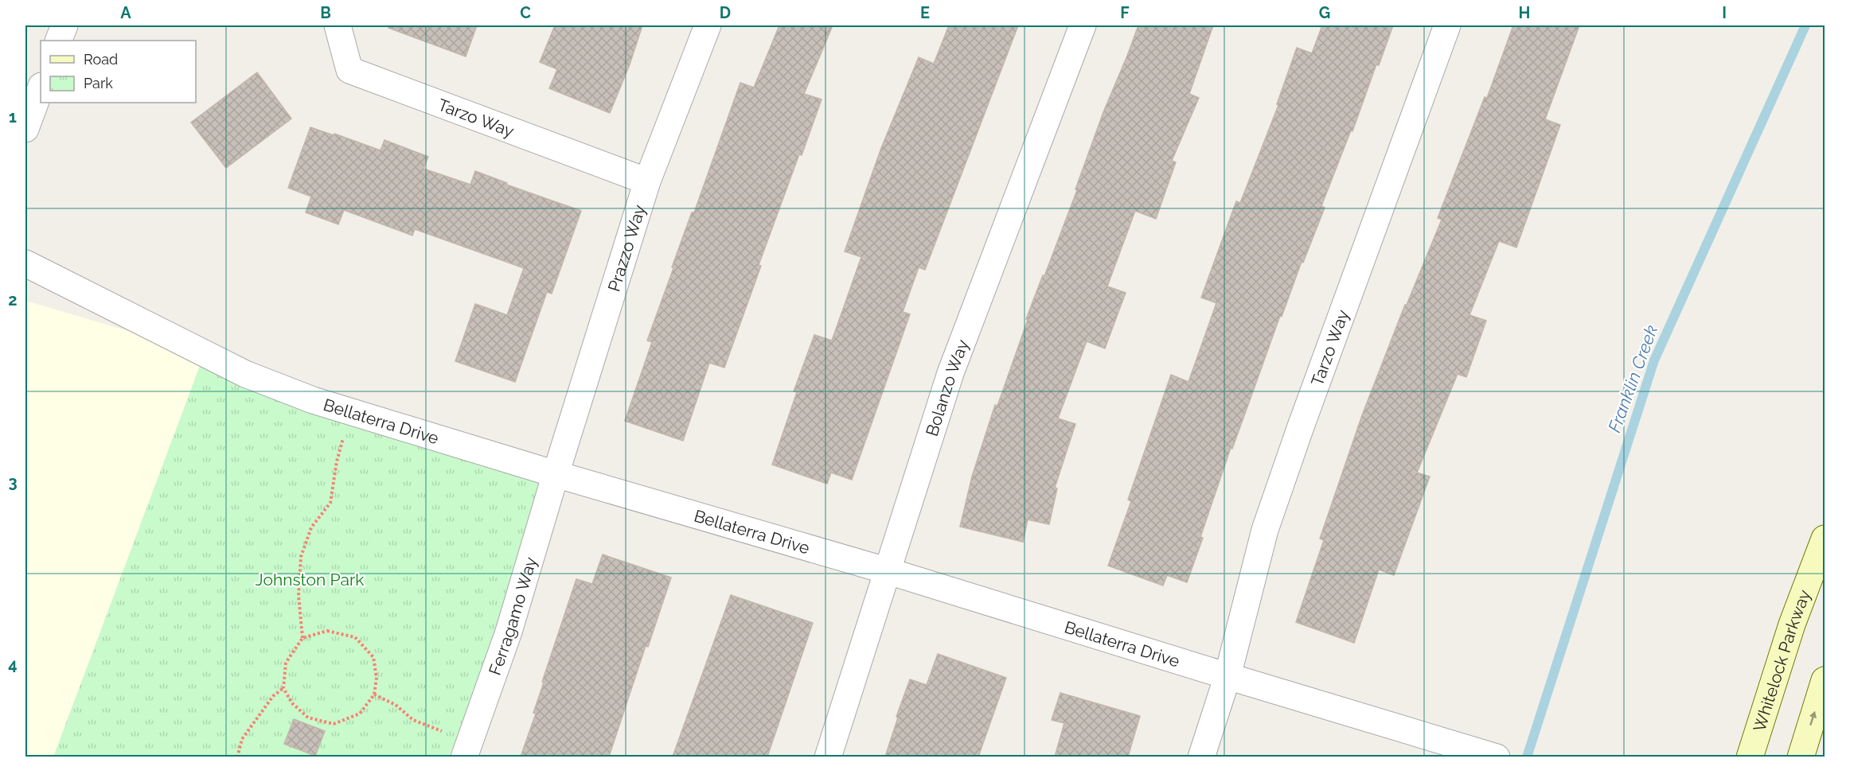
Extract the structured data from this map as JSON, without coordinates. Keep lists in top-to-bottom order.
{
  "streets": {
    "main road": ["Whitelock Parkway"],
    "street": [
      "Tarzo Way",
      "Prazzo Way",
      "Bolanzo Way",
      "Bellaterra Drive",
      "Ferragamo Way"
    ]
  },
  "crossings": [
    ["Tarzo Way", "Prazzo Way"],
    ["Tarzo Way", "Bellaterra Drive"],
    ["Prazzo Way", "Bellaterra Drive"],
    ["Prazzo Way", "Ferragamo Way"],
    ["Bolanzo Way", "Bellaterra Drive"],
    ["Bellaterra Drive", "Ferragamo Way"]
  ],
  "water": ["Franklin Creek"],
  "parks": ["Johnston Park"],
  "legend": ["Road", "Park"],
  "grid": {
    "columns": [
      "A",
      "B",
      "C",
      "D",
      "E",
      "F",
      "G",
      "H",
      "I"
    ],
    "rows": [
      "1",
      "2",
      "3",
      "4"
    ]
  }
}
